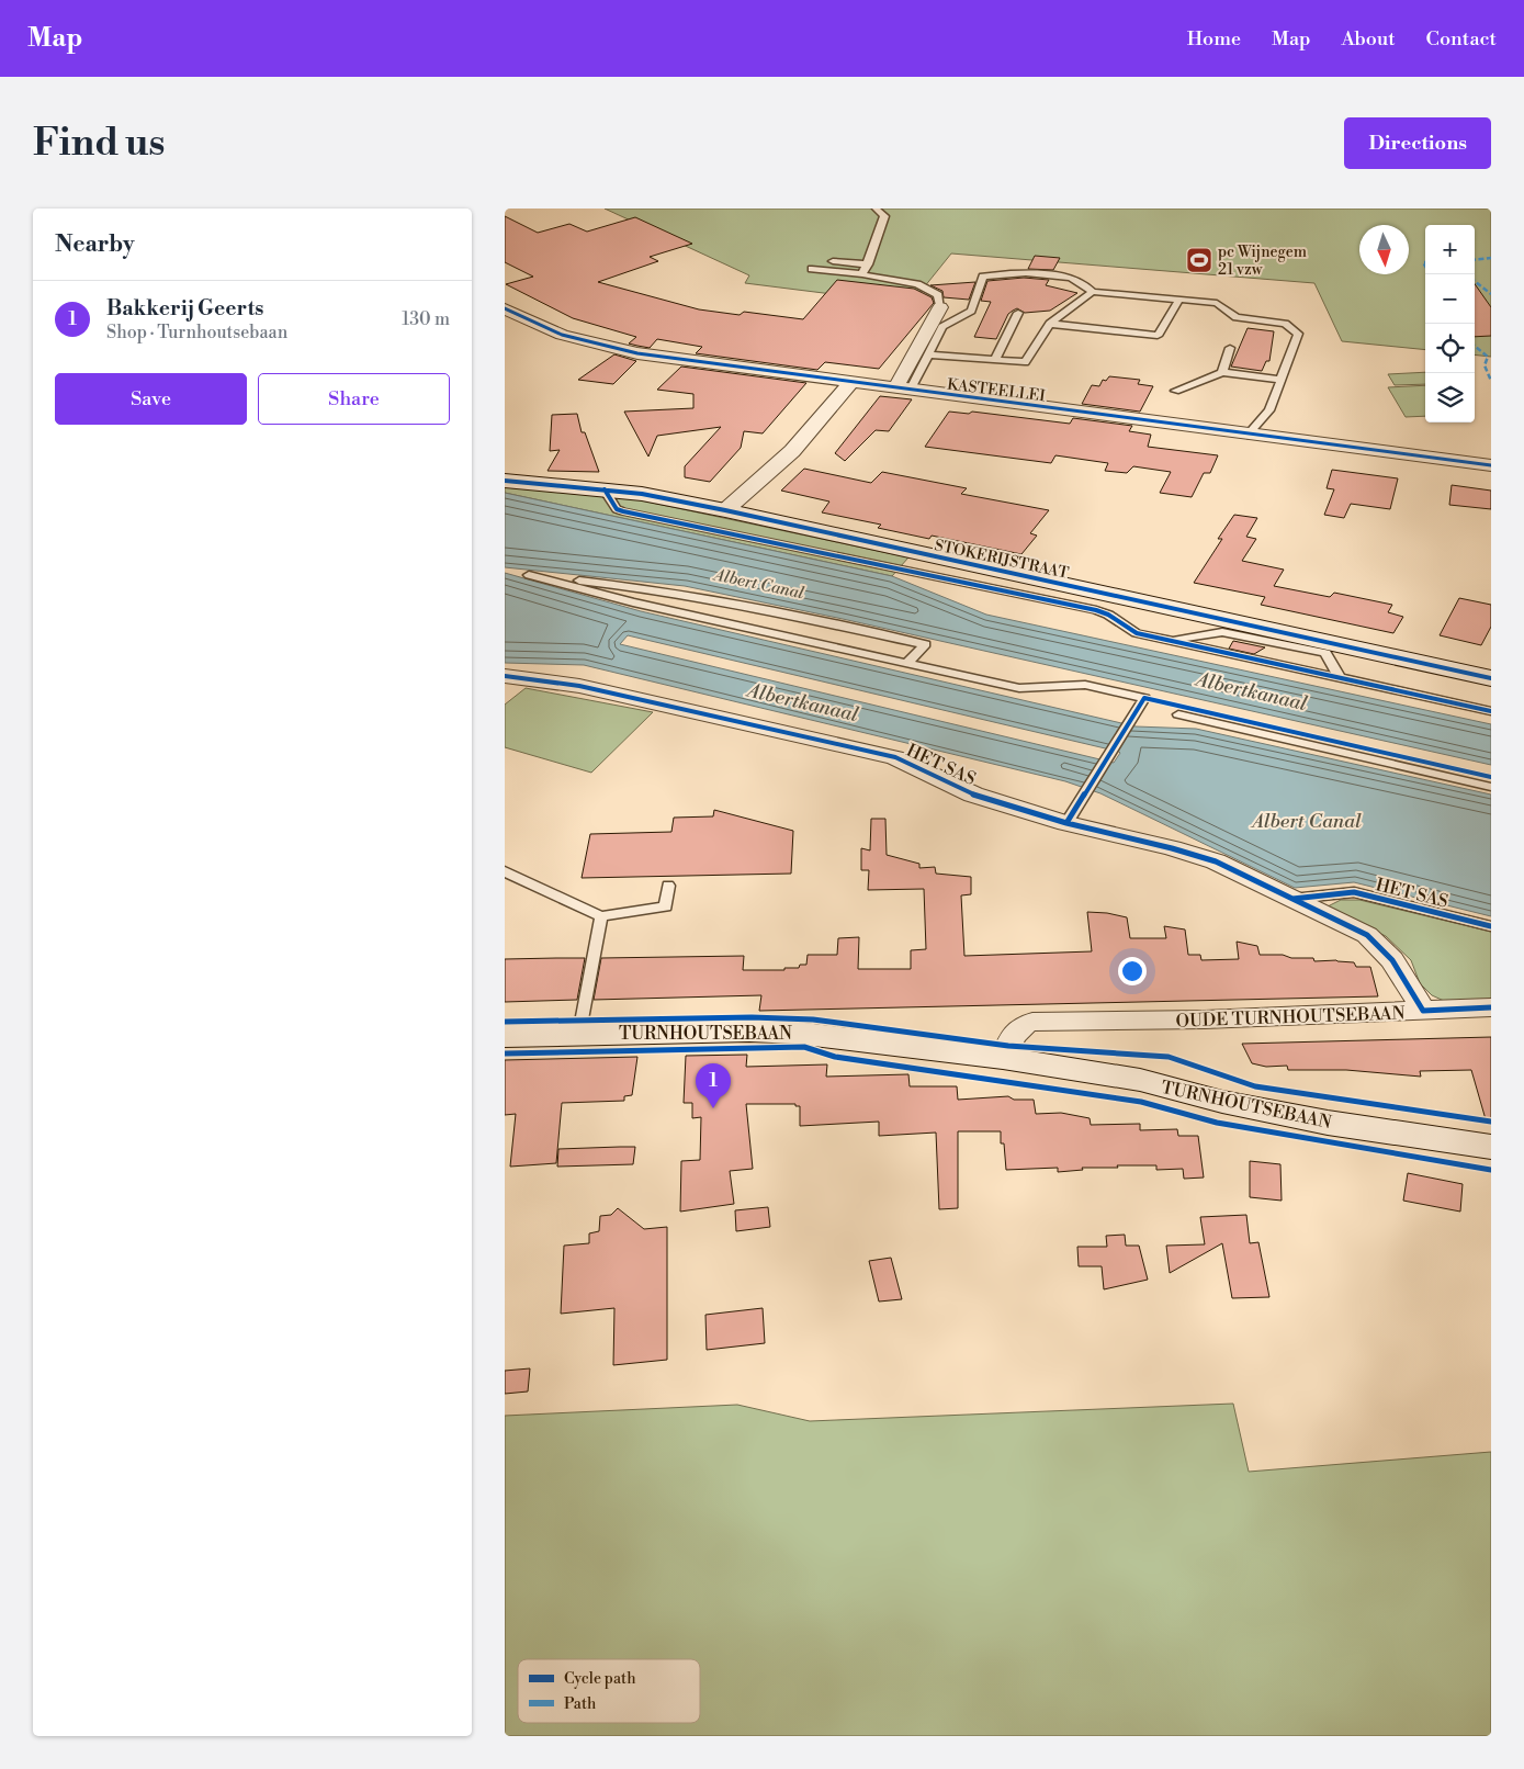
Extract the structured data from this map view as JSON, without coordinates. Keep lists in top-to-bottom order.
{
  "streets": {
    "street": [
      "KASTEELLEI",
      "STOKERIJSTRAAT",
      "HET SAS",
      "OUDE TURNHOUTSEBAAN",
      "TURNHOUTSEBAAN"
    ]
  },
  "crossings": [
    ["HET SAS", "OUDE TURNHOUTSEBAAN"],
    ["OUDE TURNHOUTSEBAAN", "TURNHOUTSEBAAN"]
  ],
  "water": ["Albert Canal", "Albertkanaal"],
  "places": {
    "sports": ["pc Wijnegem 21 vzw"]
  },
  "legend": ["Cycle path", "Path"],
  "north": "bottom",
  "page": {
    "header": "Map",
    "nav": [
      "Home",
      "Map",
      "About",
      "Contact"
    ],
    "buttons": [
      "Directions",
      ["Save", "Share"]
    ],
    "title": "Find us",
    "heading": "Nearby",
    "map_buttons": ["+", "−"],
    "list": [
      {
        "mark": "1",
        "name": "Bakkerij Geerts",
        "note": "Shop · Turnhoutsebaan",
        "value": "130 m"
      }
    ],
    "pins": "1"
  }
}
